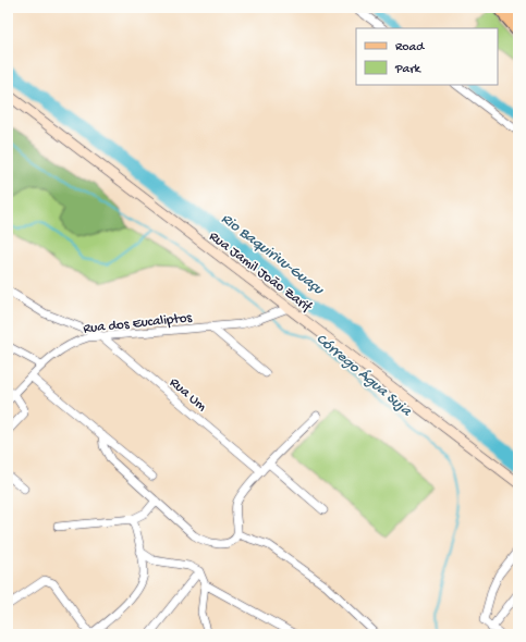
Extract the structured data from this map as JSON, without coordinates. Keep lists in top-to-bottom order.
{
  "streets": {
    "main road": ["Rua Jamil João Zarif"],
    "street": ["Rua dos Eucaliptos", "Rua Um"]
  },
  "crossings": [
    ["Rua Jamil João Zarif", "Rua dos Eucaliptos"],
    ["Rua dos Eucaliptos", "Rua Um"]
  ],
  "water": ["Rio Baquirivu-Guaçu", "Córrego Água Suja"],
  "legend": ["Road", "Park"]
}
